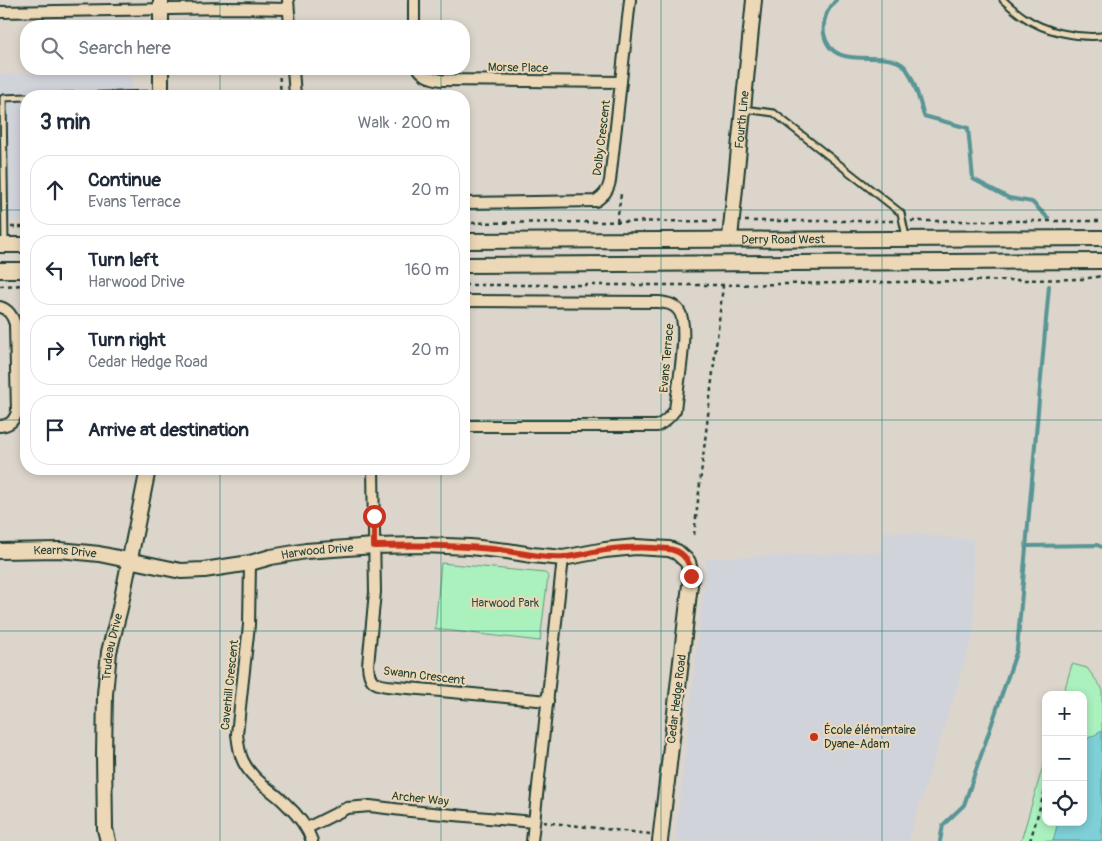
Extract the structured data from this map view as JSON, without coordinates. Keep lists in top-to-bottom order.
{
  "streets": {
    "main road": [
      "Fourth Line",
      "Derry Road West",
      "Harwood Drive",
      "Kearns Drive",
      "Trudeau Drive",
      "Cedar Hedge Road"
    ],
    "street": [
      "Morse Place",
      "Dolby Crescent",
      "Evans Terrace",
      "Swann Crescent",
      "Caverhill Crescent",
      "Archer Way"
    ]
  },
  "crossings": [
    ["Morse Place", "Dolby Crescent"],
    ["Fourth Line", "Derry Road West"],
    ["Harwood Drive", "Kearns Drive"],
    ["Harwood Drive", "Trudeau Drive"],
    ["Harwood Drive", "Swann Crescent"],
    ["Harwood Drive", "Caverhill Crescent"],
    ["Harwood Drive", "Cedar Hedge Road"],
    ["Kearns Drive", "Trudeau Drive"],
    ["Caverhill Crescent", "Archer Way"]
  ],
  "parks": ["Harwood Park"],
  "places": ["École élémentaire Dyane-Adam"],
  "page": {
    "search": "Search here",
    "heading": ["3 min", "Walk · 200 m"],
    "list": [
      ["Continue", "Evans Terrace", "20 m"],
      ["Turn left", "Harwood Drive", "160 m"],
      ["Turn right", "Cedar Hedge Road", "20 m"],
      "Arrive at destination"
    ],
    "map_buttons": ["+", "−"]
  }
}
